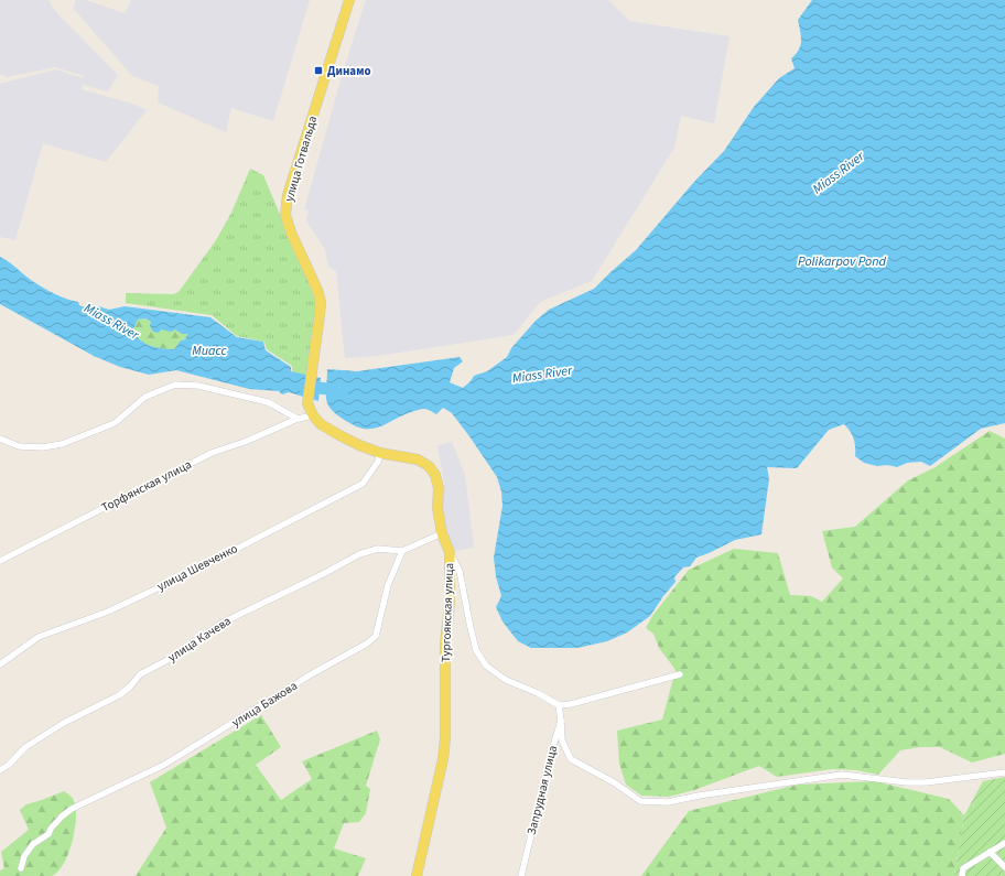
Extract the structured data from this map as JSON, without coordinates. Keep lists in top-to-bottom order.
{
  "streets": {
    "main road": ["улица Готвальда", "Тургоякская улица"],
    "street": [
      "Торфянская улица",
      "улица Шевченко",
      "улица Качева",
      "улица Бажова",
      "Запрудная улица"
    ]
  },
  "crossings": [
    ["улица Готвальда", "Тургоякская улица"],
    ["Торфянская улица", "Тургоякская улица"],
    ["улица Шевченко", "Тургоякская улица"],
    ["Тургоякская улица", "улица Качева"],
    ["улица Качева", "улица Бажова"]
  ],
  "water": ["Miass River", "Polikarpov Pond", "Миасс"],
  "places": {
    "transit": ["Динамо"]
  }
}
